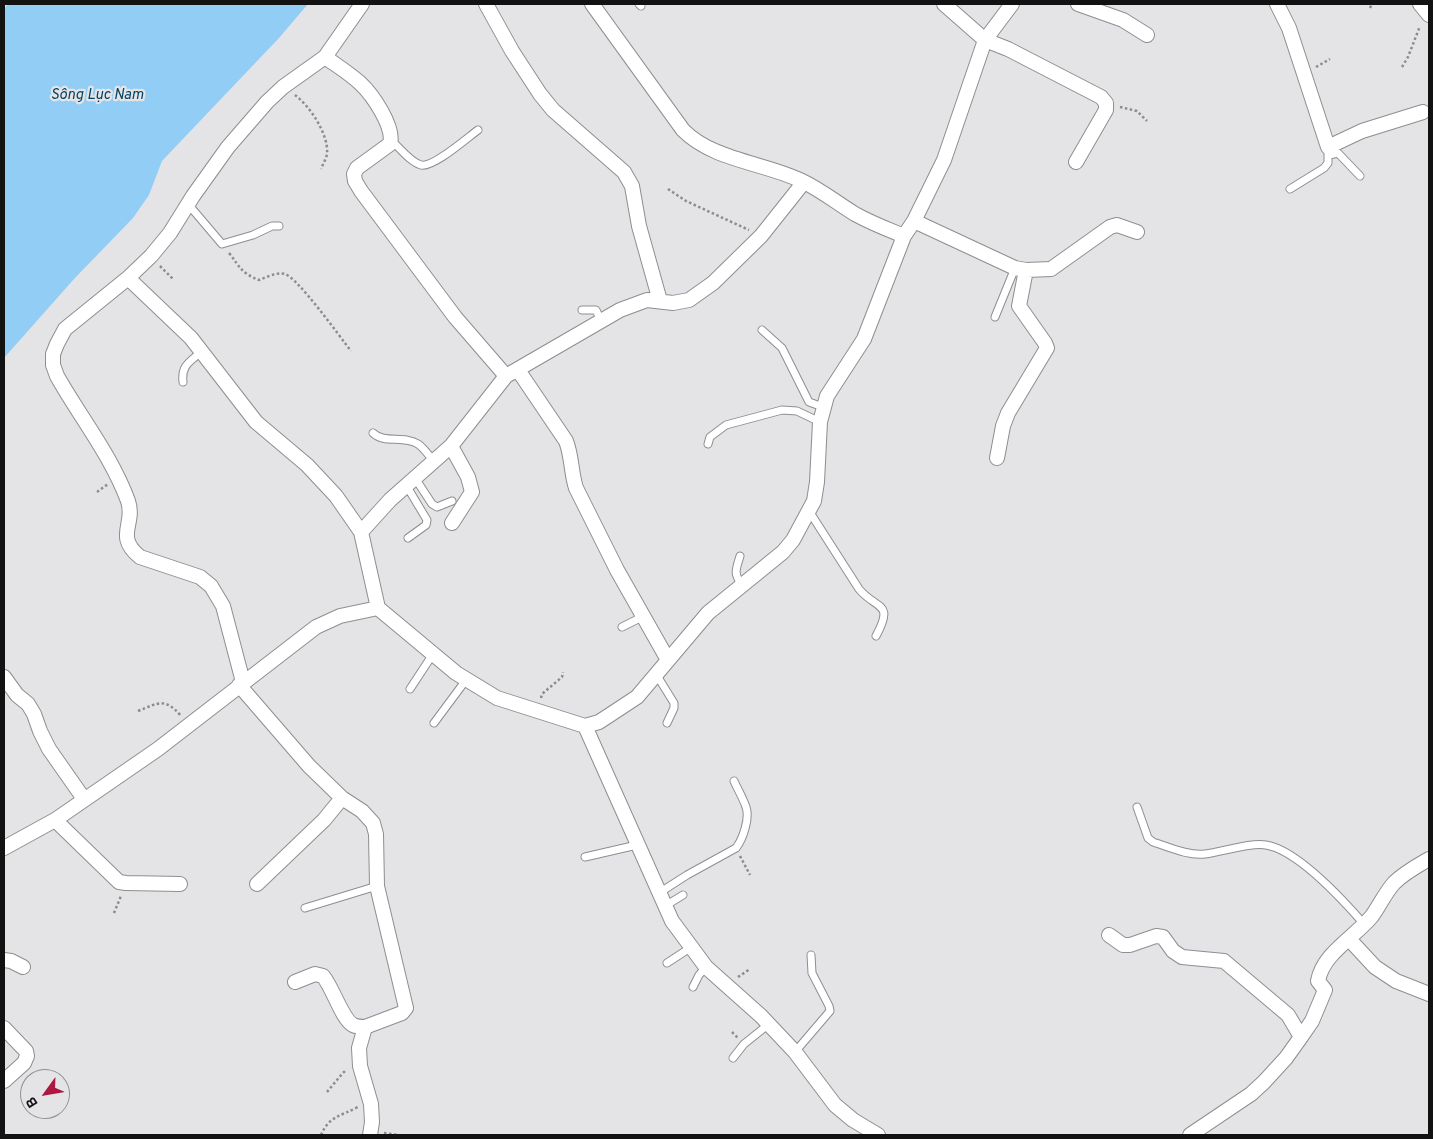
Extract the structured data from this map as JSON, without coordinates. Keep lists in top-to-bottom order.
{
  "water": ["Sông Lục Nam"],
  "north": "bottom left"
}
